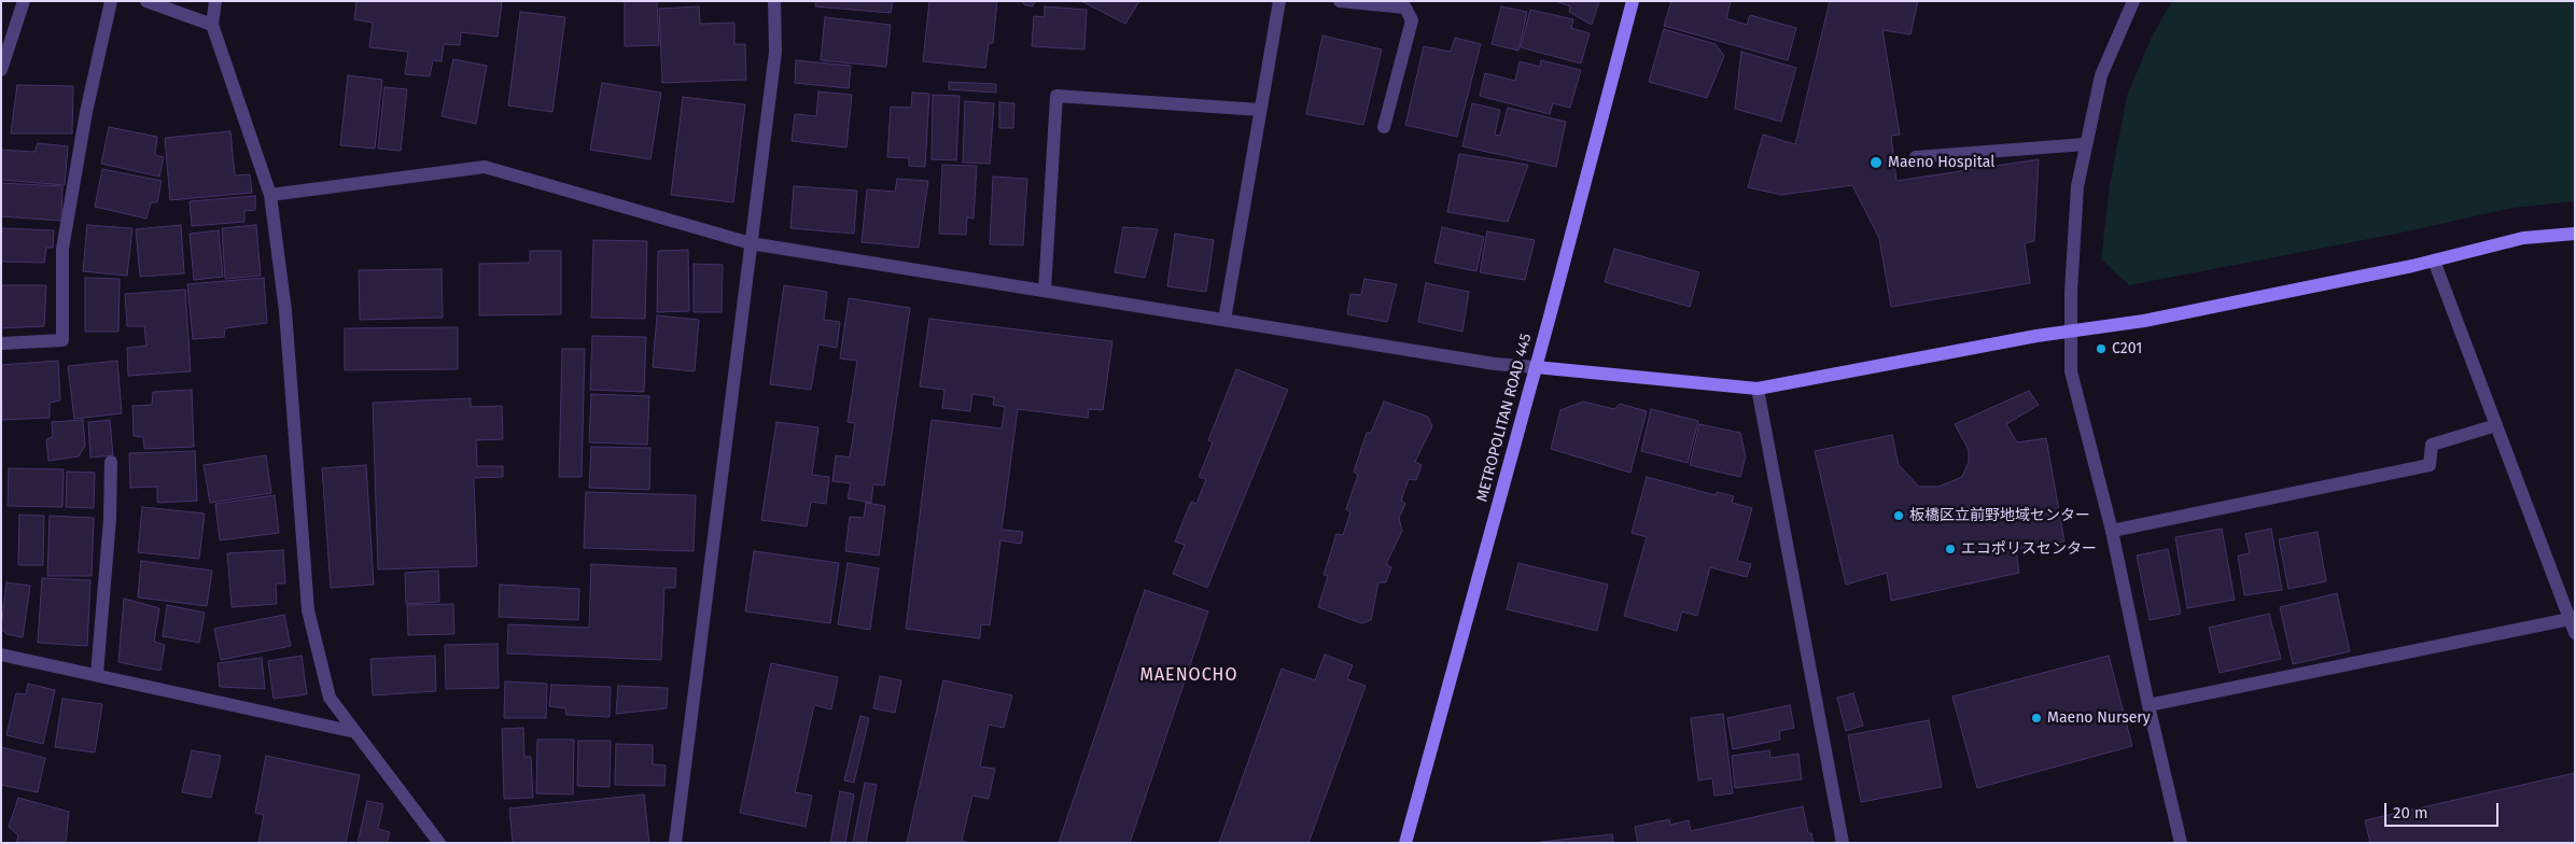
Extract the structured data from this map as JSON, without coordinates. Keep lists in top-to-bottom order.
{
  "streets": {
    "street": ["METROPOLITAN ROAD 445"]
  },
  "districts": ["MAENOCHO"],
  "places": [
    "Maeno Hospital",
    "C201",
    "板橋区立前野地域センター",
    "エコポリスセンター",
    "Maeno Nursery"
  ],
  "scale_bar": "20 m"
}
